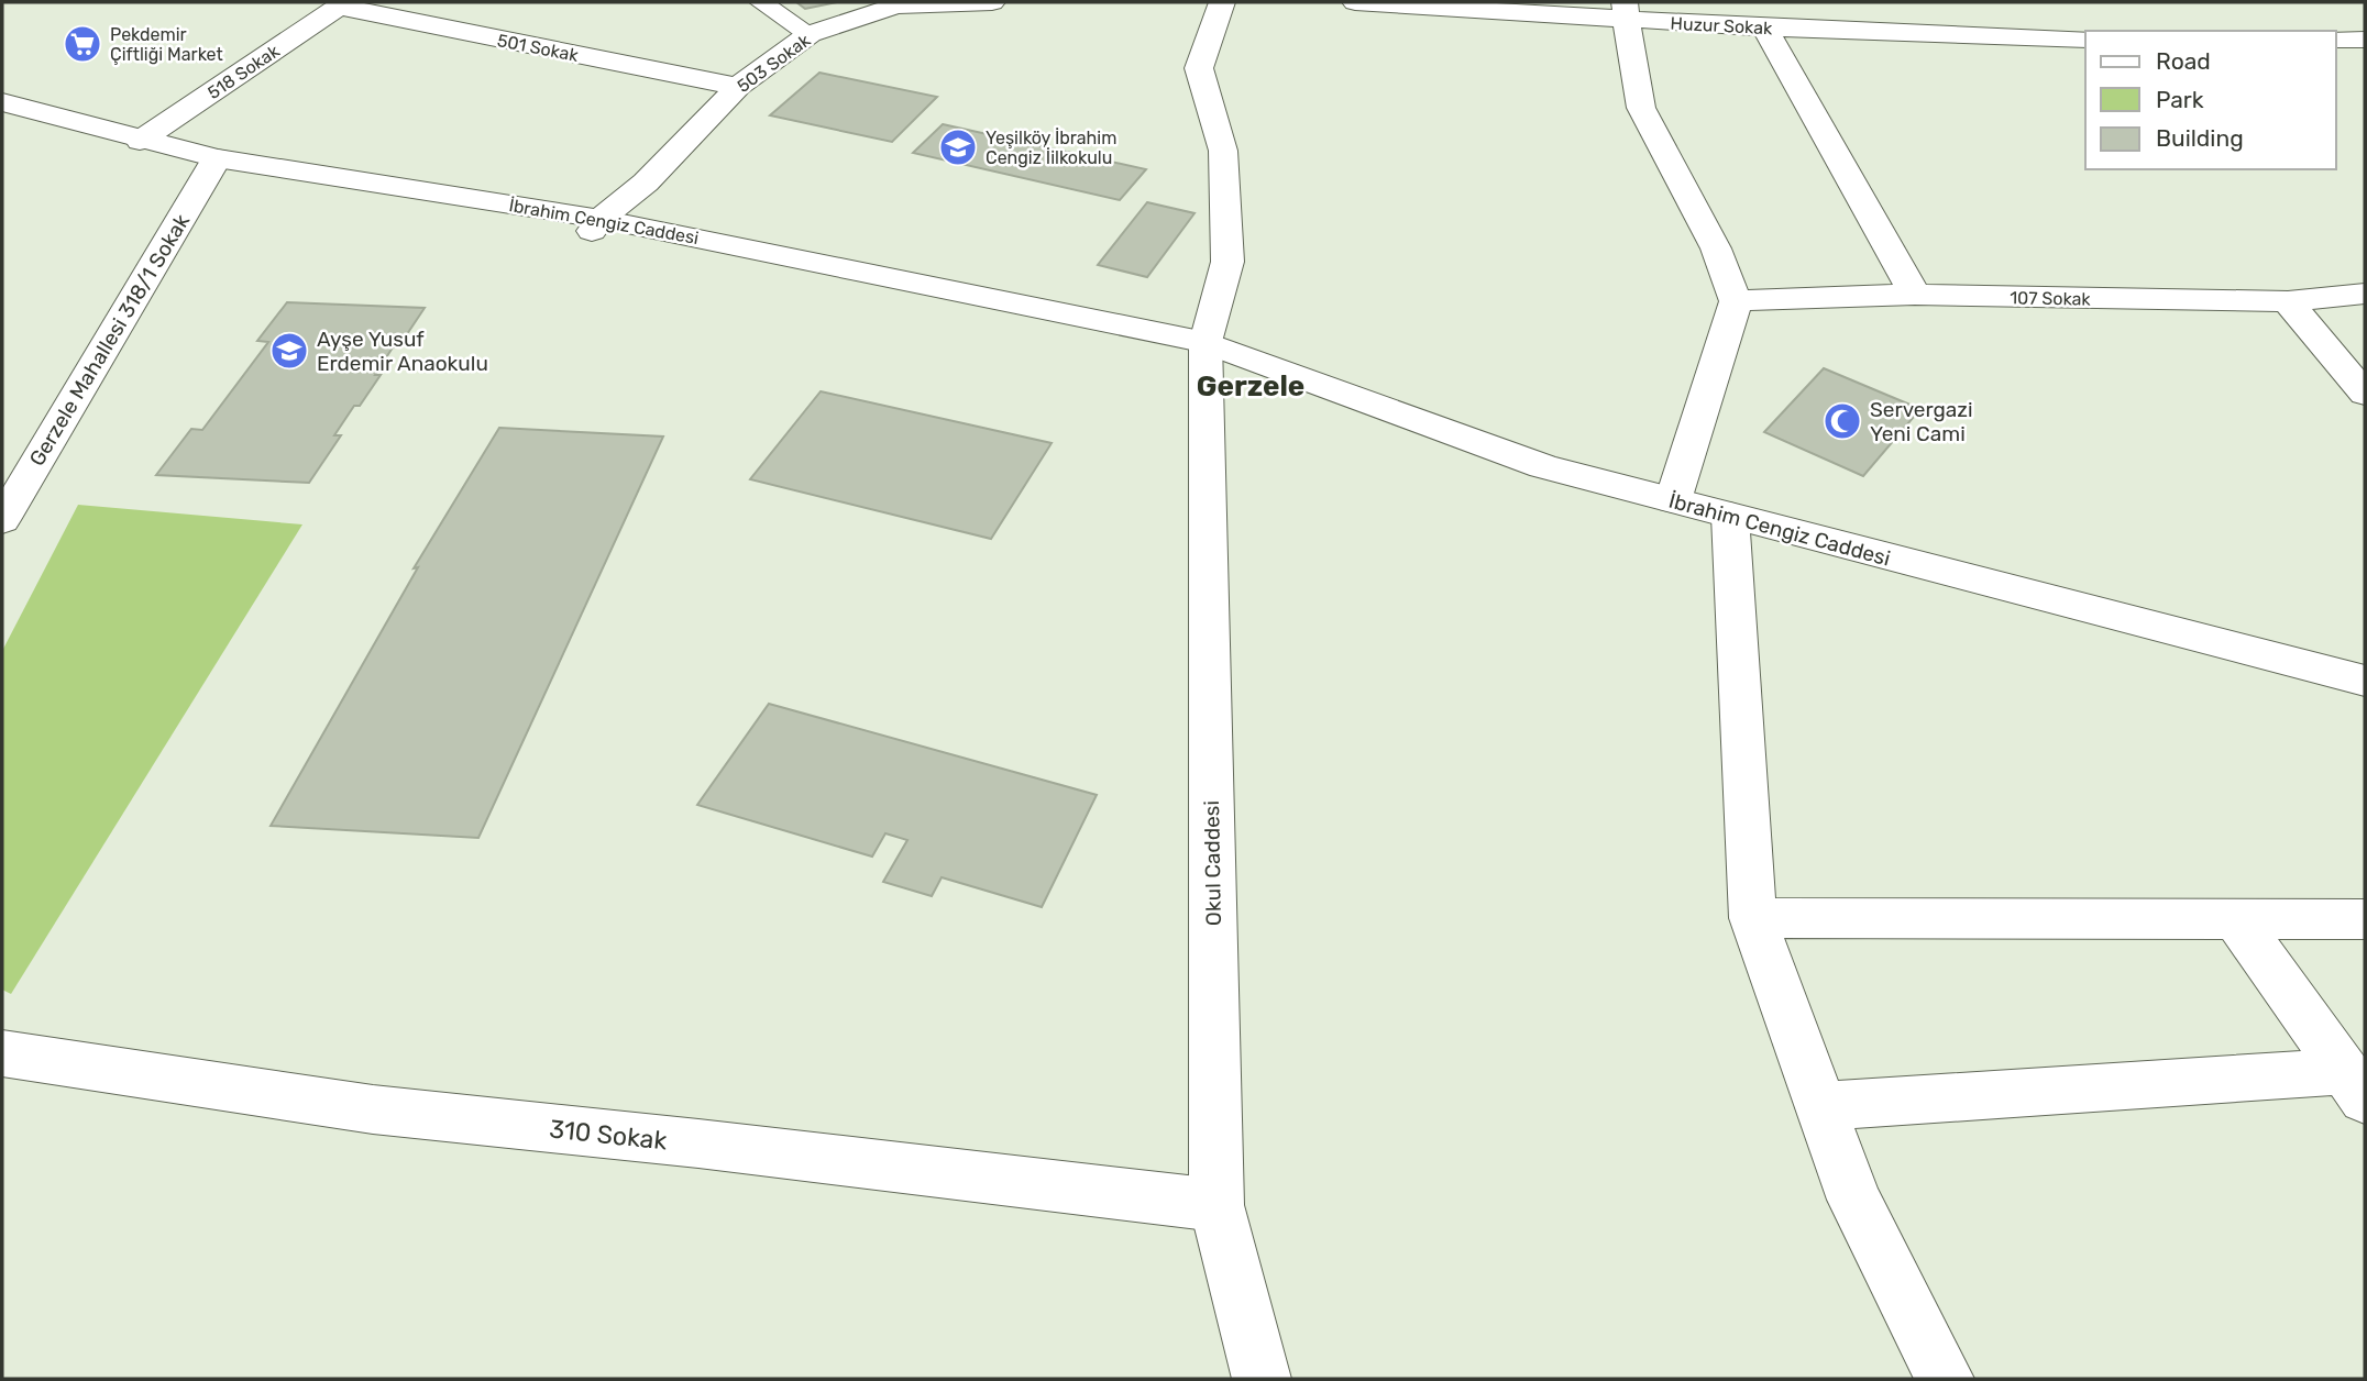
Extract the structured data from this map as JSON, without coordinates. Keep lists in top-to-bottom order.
{
  "streets": {
    "street": [
      "Huzur Sokak",
      "501 Sokak",
      "503 Sokak",
      "518 Sokak",
      "İbrahim Cengiz Caddesi",
      "107 Sokak",
      "Gerzele Mahallesi 318/1 Sokak",
      "Okul Caddesi",
      "310 Sokak"
    ]
  },
  "crossings": [
    ["501 Sokak", "503 Sokak"],
    ["501 Sokak", "518 Sokak"],
    ["503 Sokak", "İbrahim Cengiz Caddesi"],
    ["518 Sokak", "İbrahim Cengiz Caddesi"],
    ["İbrahim Cengiz Caddesi", "Gerzele Mahallesi 318/1 Sokak"],
    ["İbrahim Cengiz Caddesi", "Okul Caddesi"],
    ["Okul Caddesi", "310 Sokak"]
  ],
  "districts": ["Gerzele"],
  "places": {
    "supermarket": ["Pekdemir Çiftliği Market"],
    "school or university": ["Yeşilköy İbrahim Cengiz İilkokulu", "Ayşe Yusuf Erdemir Anaokulu"],
    "mosque": ["Servergazi Yeni Cami"]
  },
  "legend": ["Road", "Park", "Building"]
}
